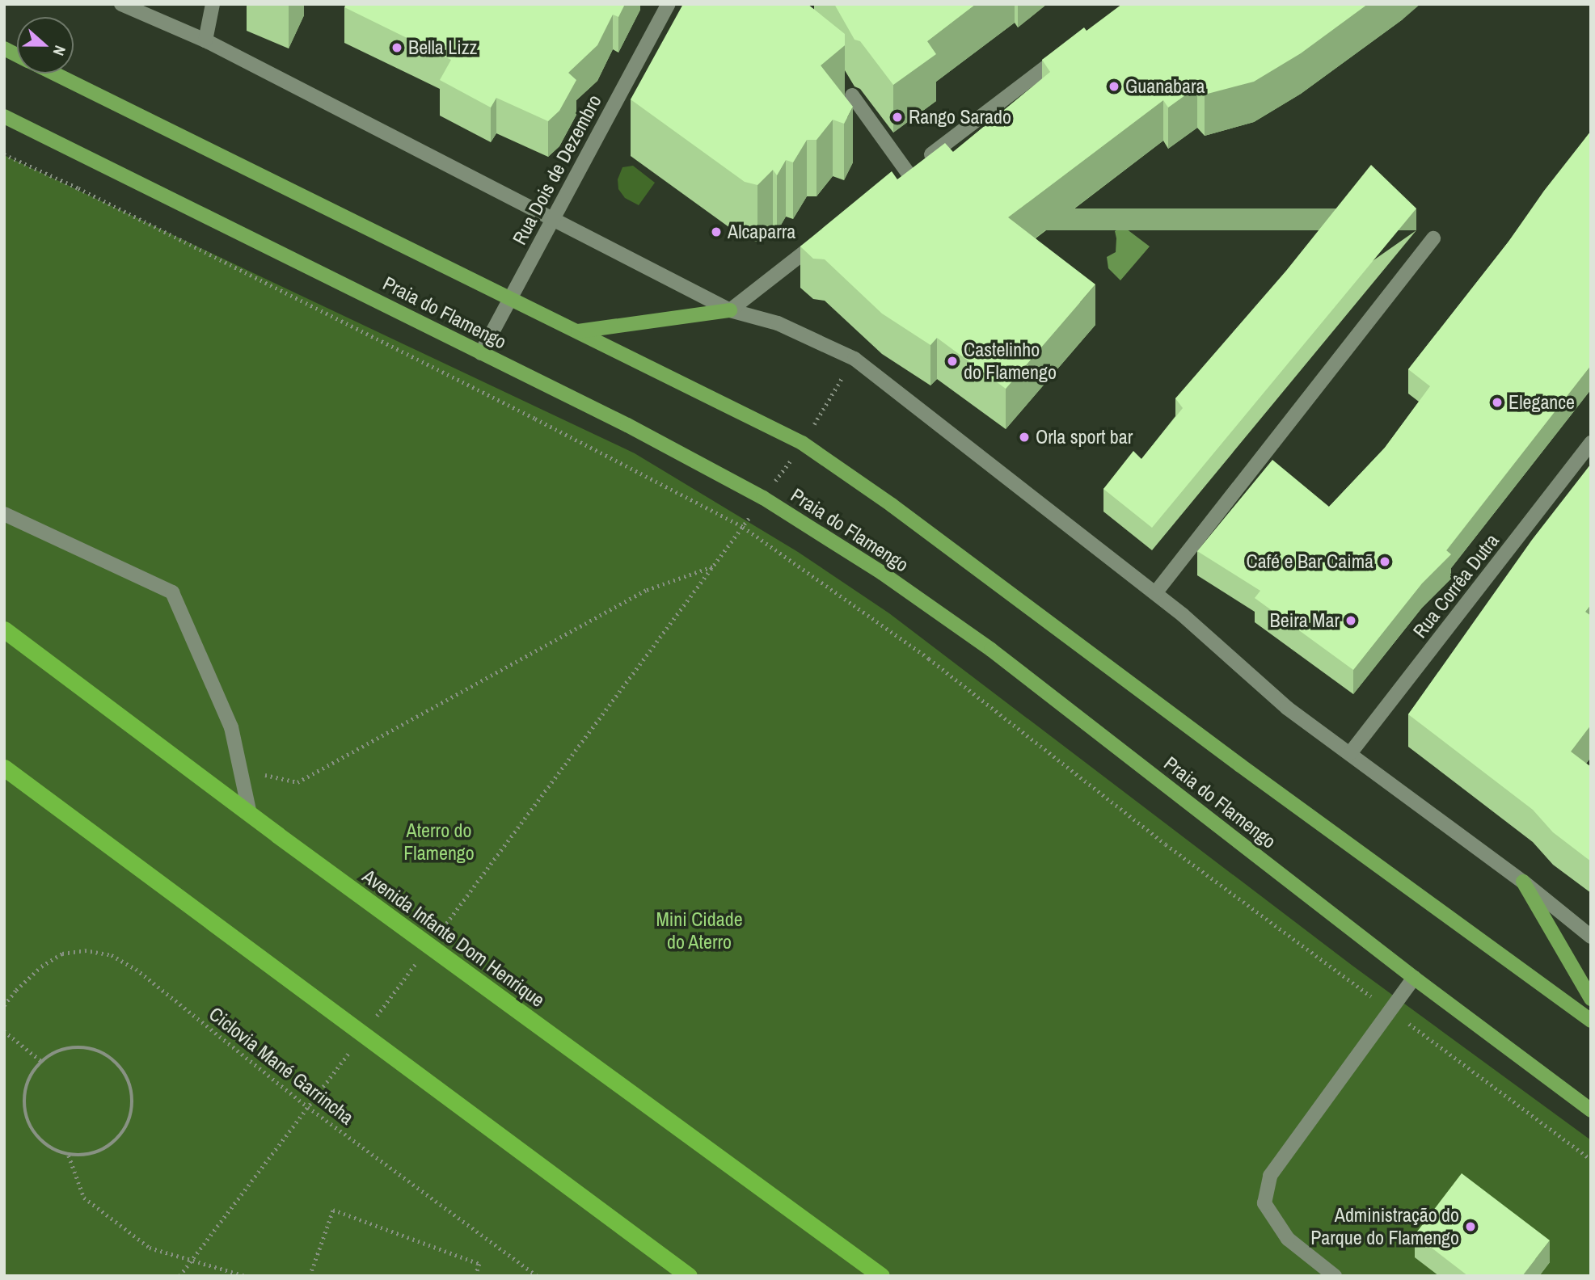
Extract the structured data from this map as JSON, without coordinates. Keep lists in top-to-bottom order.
{
  "streets": {
    "highway": ["Avenida Infante Dom Henrique"],
    "main road": ["Praia do Flamengo"],
    "street": ["Rua Dois de Dezembro", "Rua Corrêa Dutra"],
    "path": ["Ciclovia Mané Garrincha"]
  },
  "crossings": [
    ["Rua Dois de Dezembro", "Praia do Flamengo"]
  ],
  "parks": ["Aterro do Flamengo", "Mini Cidade do Aterro"],
  "places": [
    "Bella Lizz",
    "Guanabara",
    "Rango Sarado",
    "Alcaparra",
    "Castelinho do Flamengo",
    "Elegance",
    "Orla sport bar",
    "Café e Bar Caimã",
    "Beira Mar",
    "Administração do Parque do Flamengo"
  ],
  "north": "right"
}
